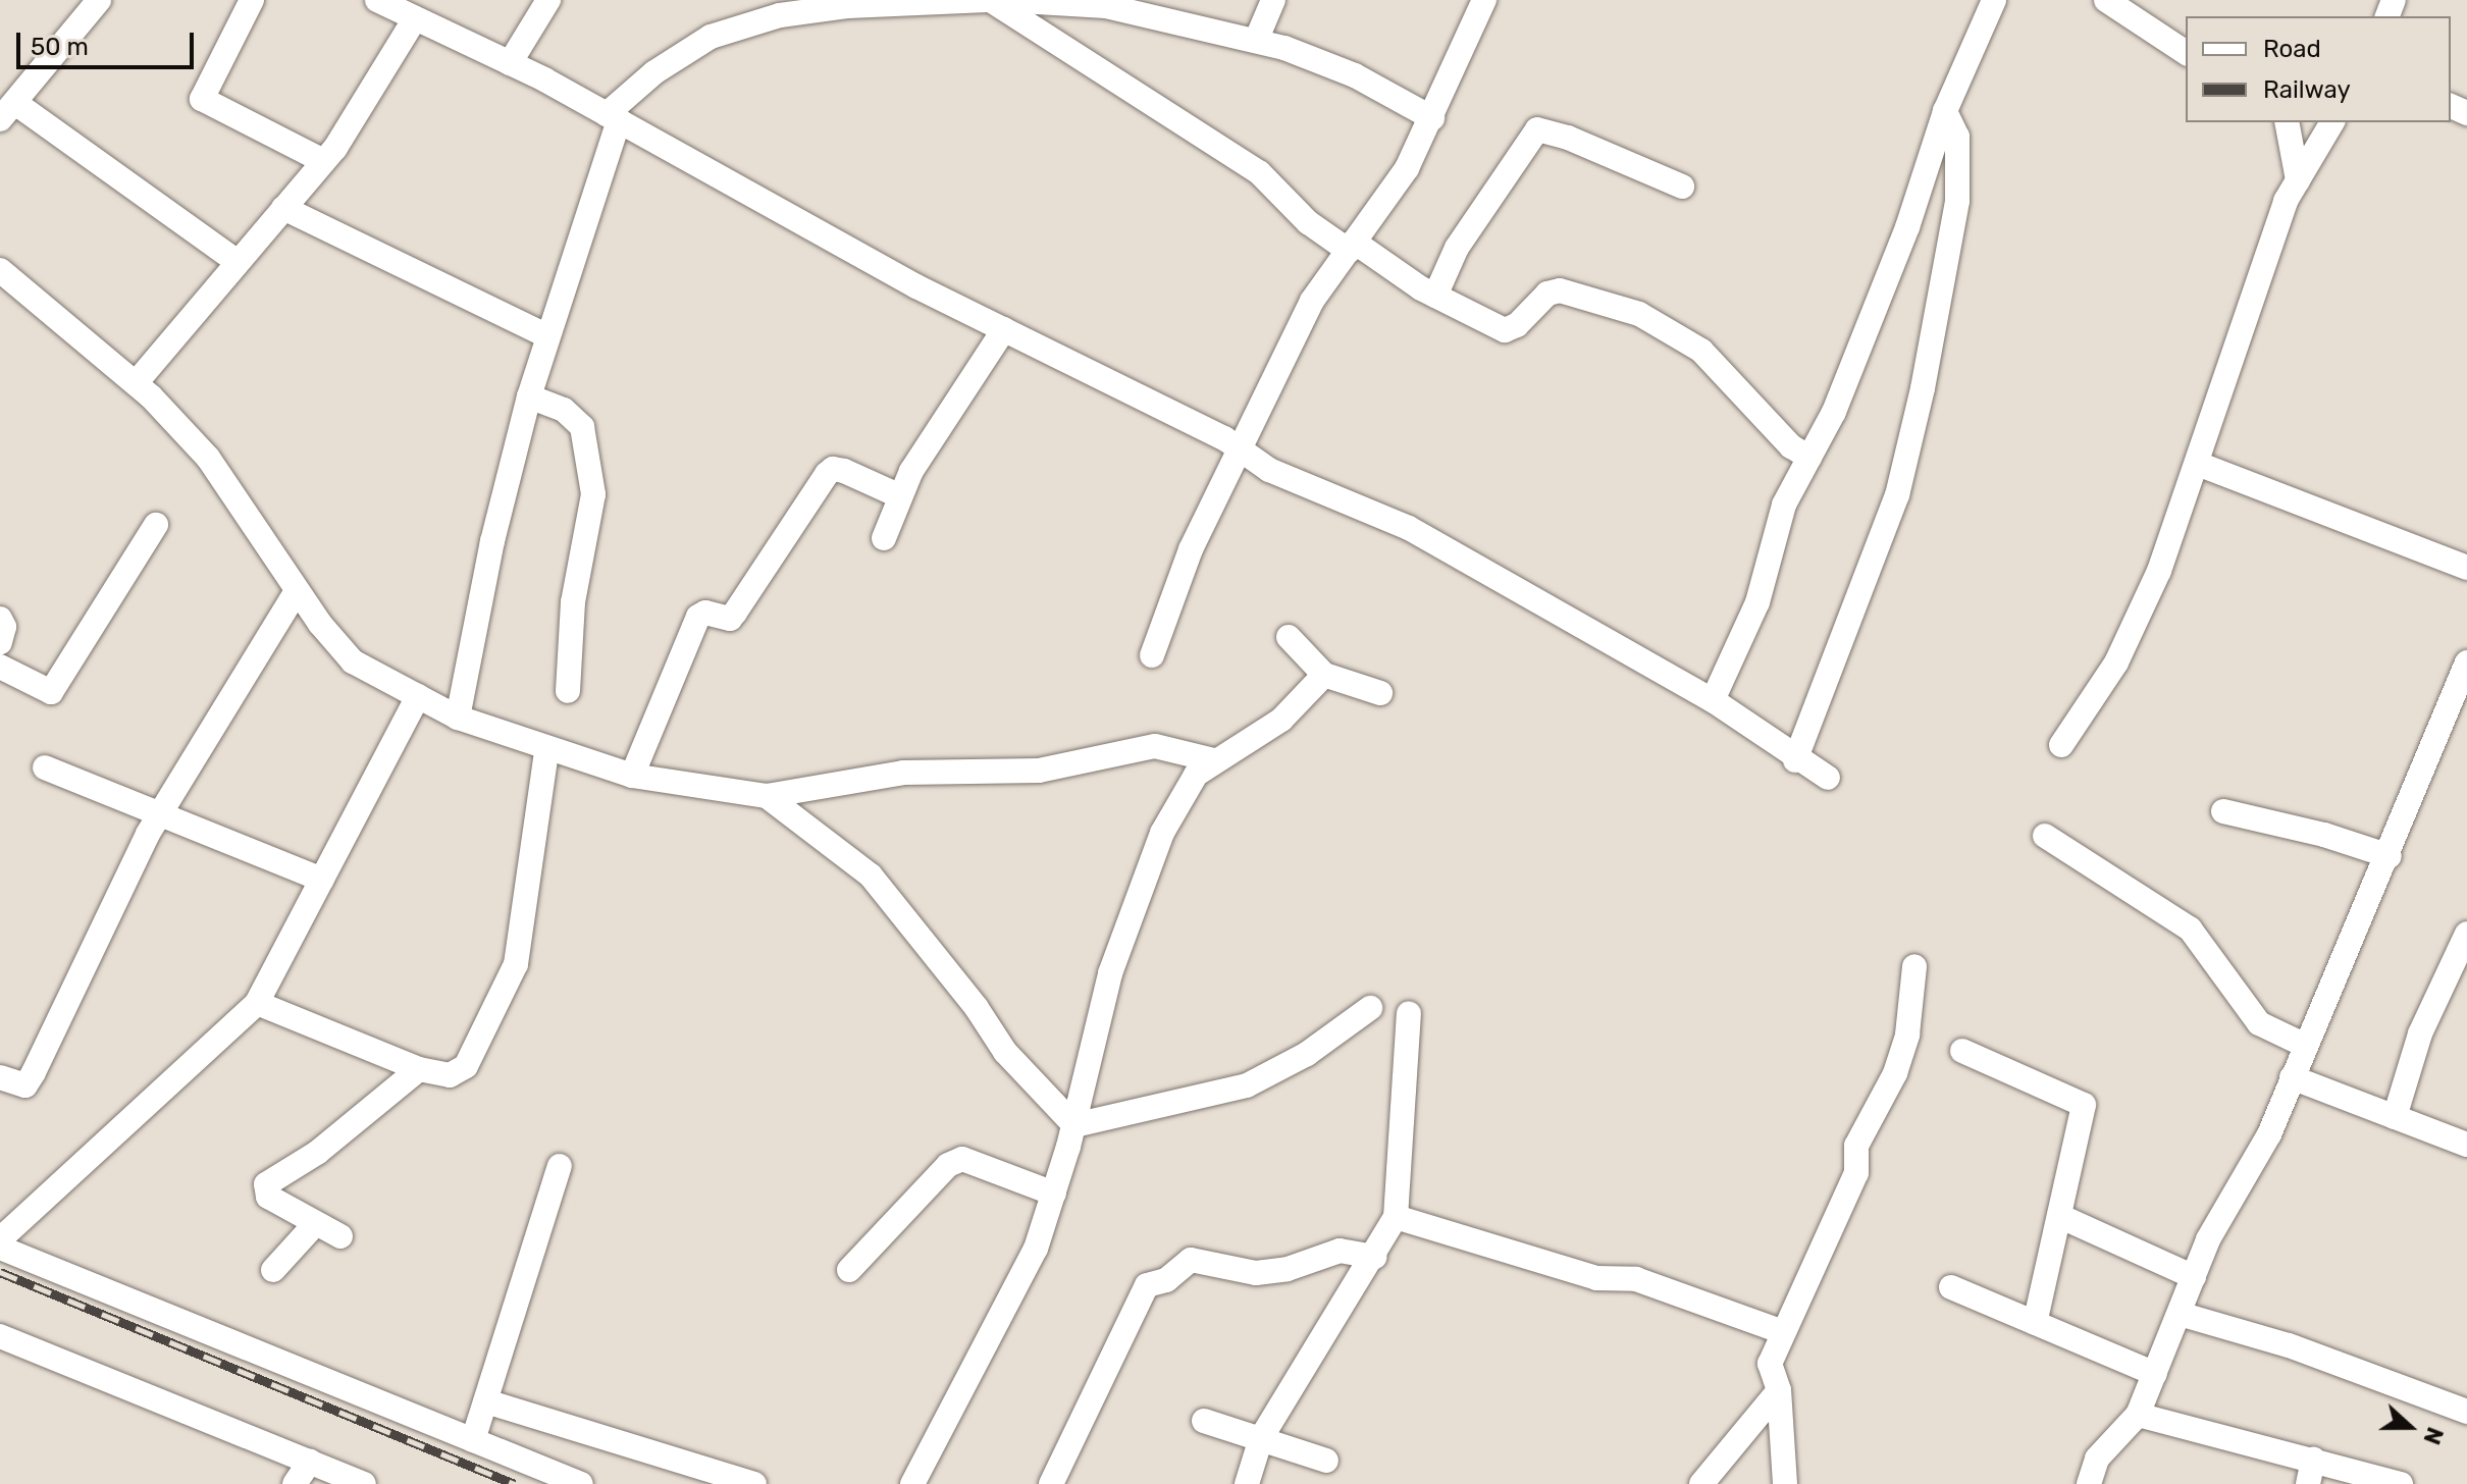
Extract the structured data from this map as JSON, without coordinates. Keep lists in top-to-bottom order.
{
  "legend": ["Road", "Railway"],
  "scale_bar": "50 m",
  "north": "right"
}
